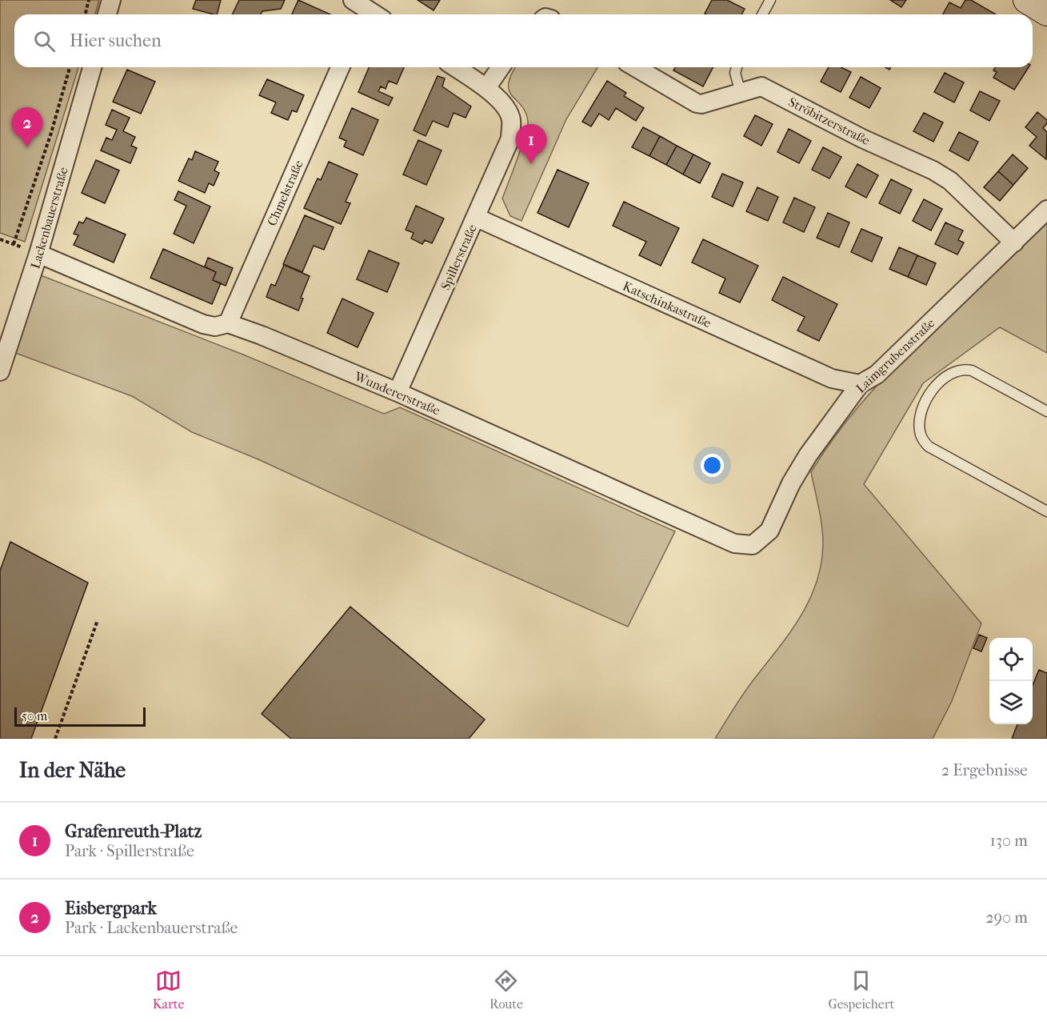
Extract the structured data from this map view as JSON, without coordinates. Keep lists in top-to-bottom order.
{
  "streets": {
    "street": [
      "Ströbitzerstraße",
      "Chmelstraße",
      "Lackenbauerstraße",
      "Spillerstraße",
      "Katschinkastraße",
      "Laimgrubenstraße",
      "Wundererstraße"
    ]
  },
  "crossings": [
    ["Ströbitzerstraße", "Laimgrubenstraße"],
    ["Chmelstraße", "Wundererstraße"],
    ["Lackenbauerstraße", "Wundererstraße"],
    ["Spillerstraße", "Katschinkastraße"],
    ["Spillerstraße", "Wundererstraße"],
    ["Katschinkastraße", "Laimgrubenstraße"],
    ["Laimgrubenstraße", "Wundererstraße"]
  ],
  "scale_bar": "50 m",
  "page": {
    "search": "Hier suchen",
    "pins": ["2", "1"],
    "scale": "50 m",
    "heading": ["In der Nähe", "2 Ergebnisse"],
    "list": [
      {
        "mark": "1",
        "name": "Grafenreuth-Platz",
        "note": "Park · Spillerstraße",
        "value": "130 m"
      },
      {
        "mark": "2",
        "name": "Eisbergpark",
        "note": "Park · Lackenbauerstraße",
        "value": "290 m"
      }
    ],
    "nav": ["Karte", "Route", "Gespeichert"]
  }
}
